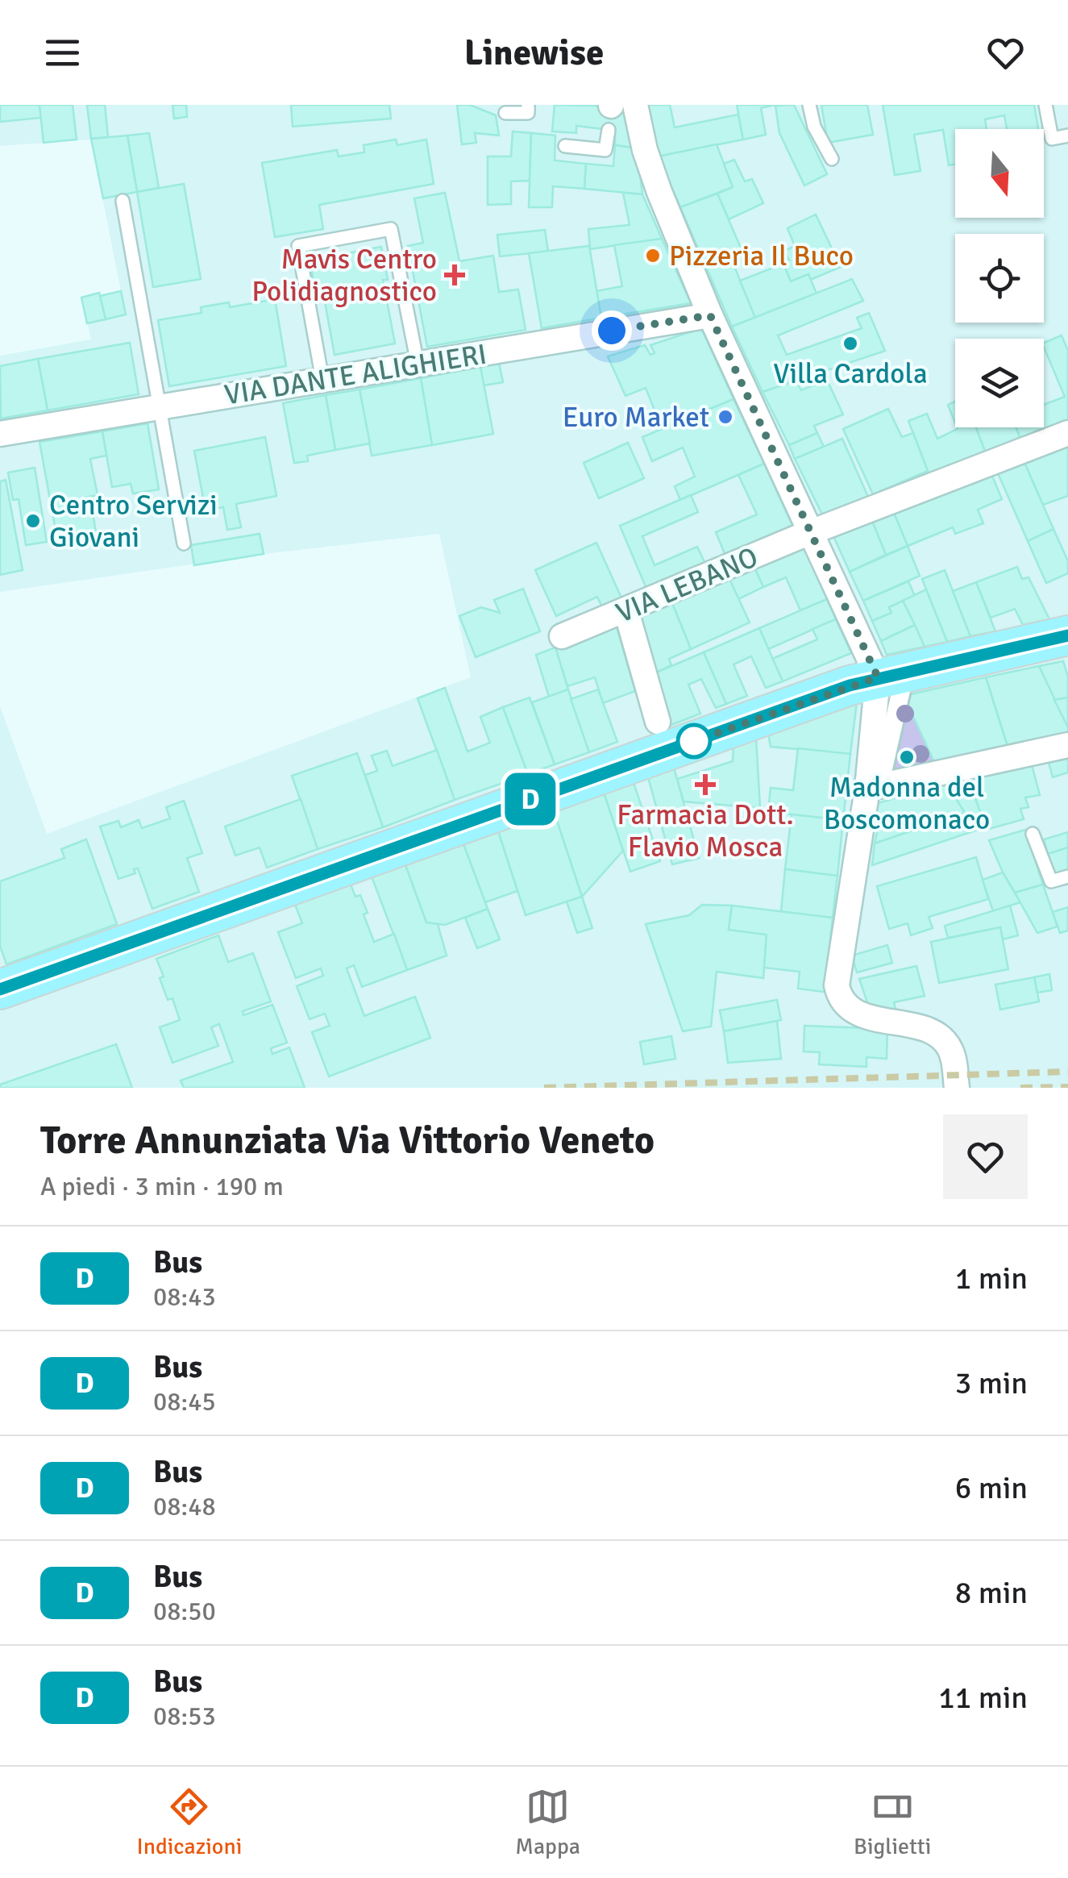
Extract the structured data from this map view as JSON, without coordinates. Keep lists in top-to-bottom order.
{
  "streets": {
    "street": ["VIA DANTE ALIGHIERI", "VIA LEBANO"]
  },
  "places": {
    "other": [
      "Pizzeria Il Buco",
      "Villa Cardola",
      "Euro Market",
      "Centro Servizi Giovani",
      "Madonna del Boscomonaco"
    ],
    "health": ["Mavis Centro Polidiagnostico", "Farmacia Dott. Flavio Mosca"]
  },
  "lines": ["bus line D"],
  "north": "bottom",
  "page": {
    "header": "Linewise",
    "on_map": "D",
    "heading": ["Torre Annunziata Via Vittorio Veneto", "A piedi · 3 min · 190 m"],
    "list": [
      {
        "mark": "D",
        "name": "Bus",
        "note": "08:43",
        "value": "1 min"
      },
      {
        "mark": "D",
        "name": "Bus",
        "note": "08:45",
        "value": "3 min"
      },
      {
        "mark": "D",
        "name": "Bus",
        "note": "08:48",
        "value": "6 min"
      },
      {
        "mark": "D",
        "name": "Bus",
        "note": "08:50",
        "value": "8 min"
      },
      {
        "mark": "D",
        "name": "Bus",
        "note": "08:53",
        "value": "11 min"
      }
    ],
    "tabs": ["Indicazioni", "Mappa", "Biglietti"]
  }
}
